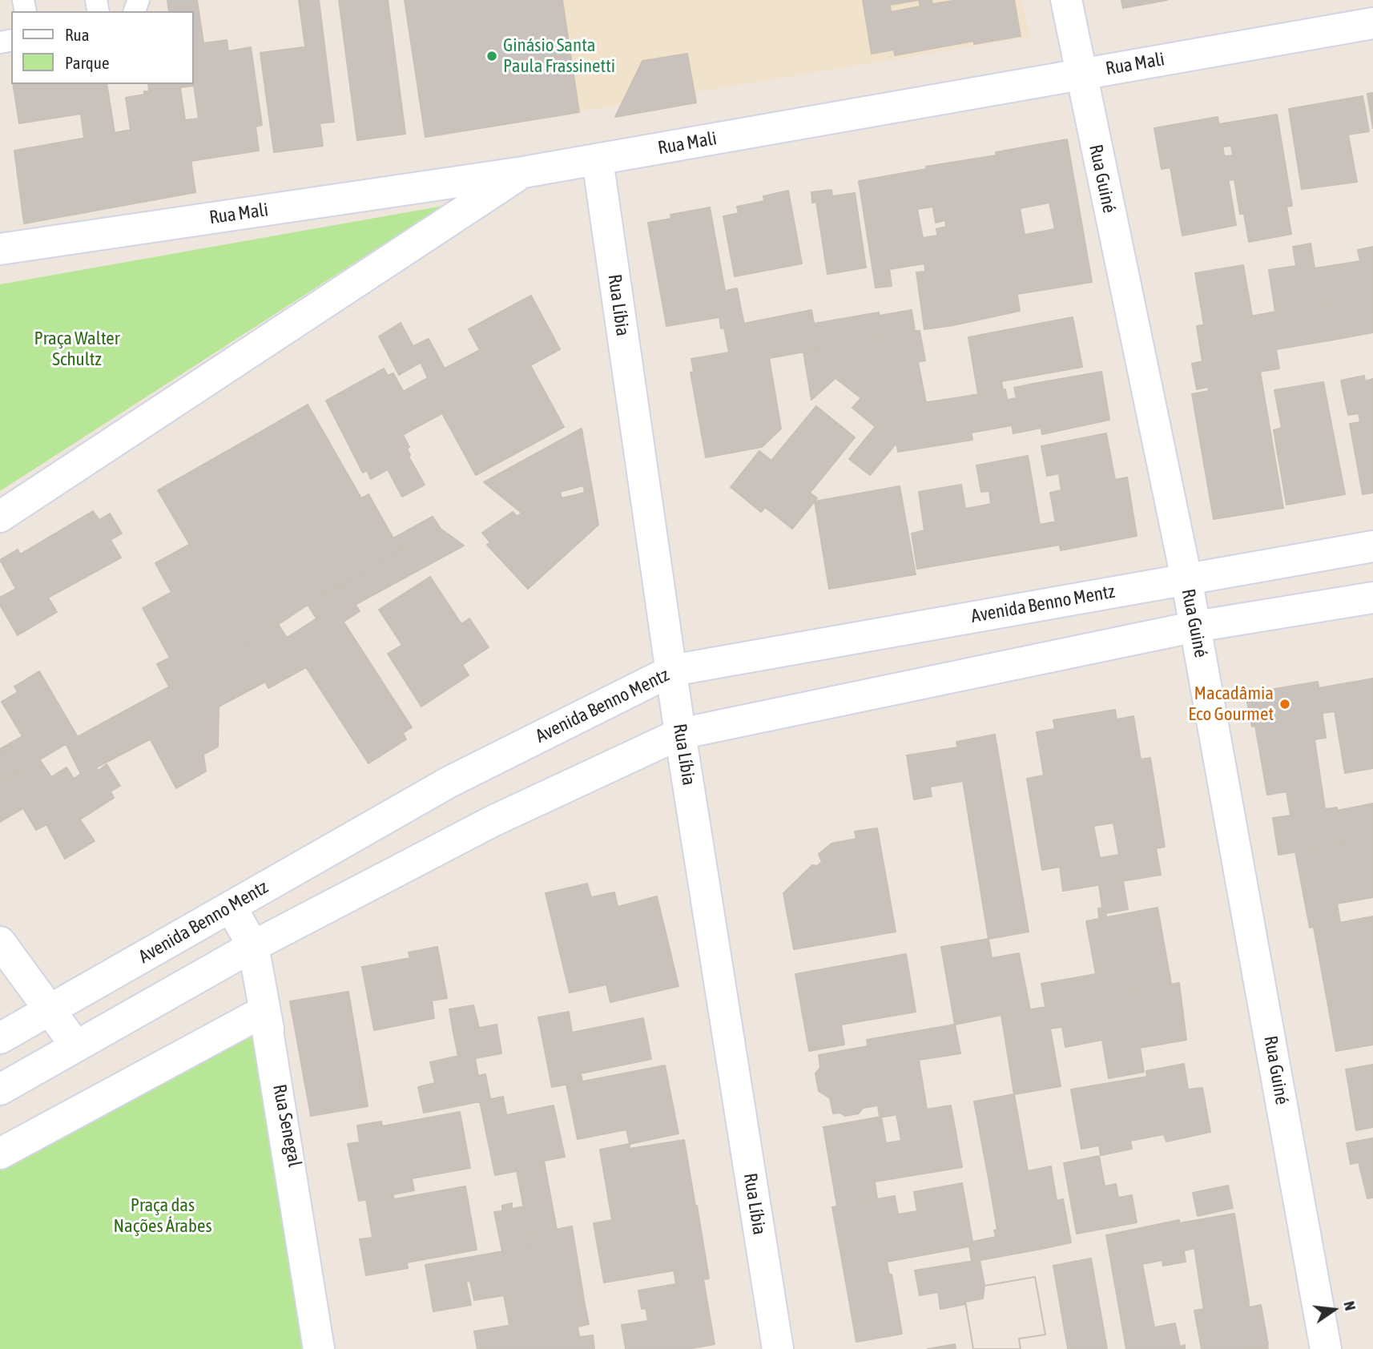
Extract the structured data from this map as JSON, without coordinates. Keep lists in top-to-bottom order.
{
  "streets": {
    "street": [
      "Rua Mali",
      "Rua Guiné",
      "Rua Líbia",
      "Avenida Benno Mentz",
      "Rua Senegal"
    ]
  },
  "crossings": [
    ["Rua Mali", "Rua Guiné"],
    ["Rua Mali", "Rua Líbia"],
    ["Rua Guiné", "Avenida Benno Mentz"],
    ["Rua Líbia", "Avenida Benno Mentz"],
    ["Avenida Benno Mentz", "Rua Senegal"]
  ],
  "parks": ["Praça Walter Schultz", "Praça das Nações Árabes"],
  "places": ["Ginásio Santa Paula Frassinetti", "Macadâmia Eco Gourmet"],
  "legend": ["Rua", "Parque"],
  "north": "right"
}
